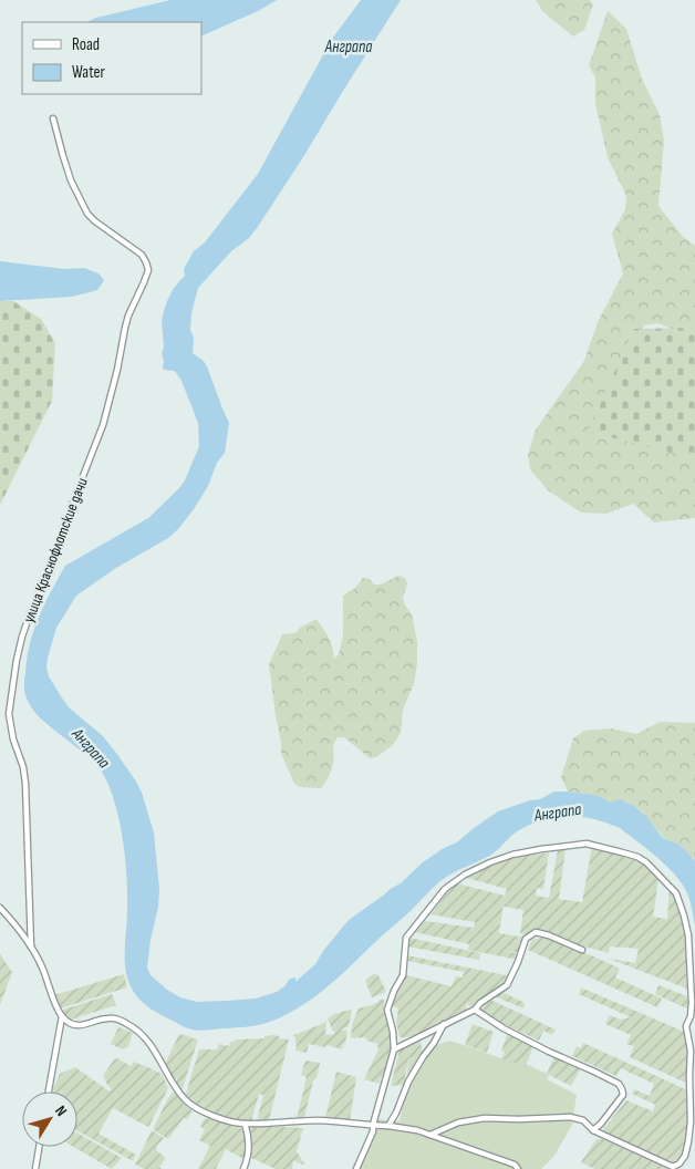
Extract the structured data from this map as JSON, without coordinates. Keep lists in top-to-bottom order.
{
  "streets": {
    "street": ["улица Краснофлотские дачи"]
  },
  "water": ["Анграпа"],
  "legend": ["Road", "Water"],
  "north": "top right"
}
